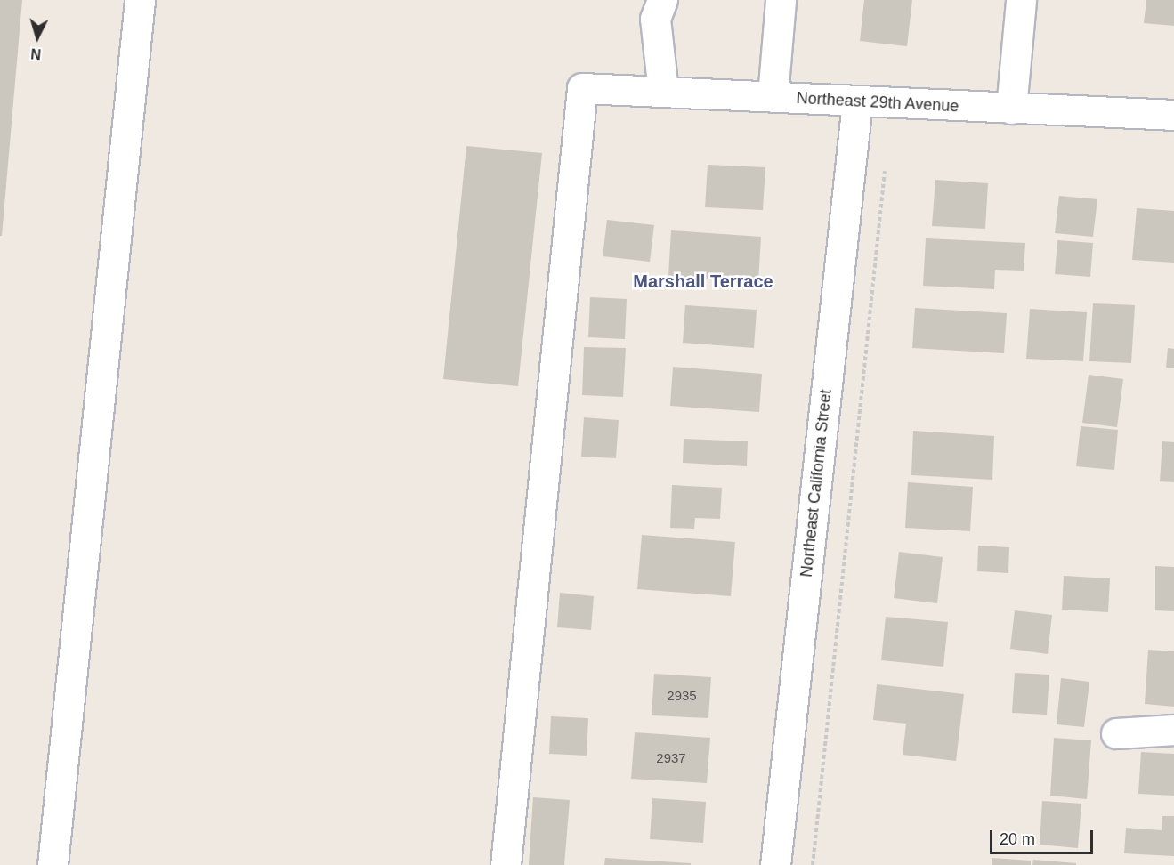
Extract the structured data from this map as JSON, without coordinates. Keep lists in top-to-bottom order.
{
  "streets": {
    "street": ["Northeast 29th Avenue", "Northeast California Street"]
  },
  "crossings": [
    ["Northeast 29th Avenue", "Northeast California Street"]
  ],
  "districts": ["Marshall Terrace"],
  "house_numbers": ["2935", "2937"],
  "scale_bar": "20 m",
  "north": "bottom"
}
